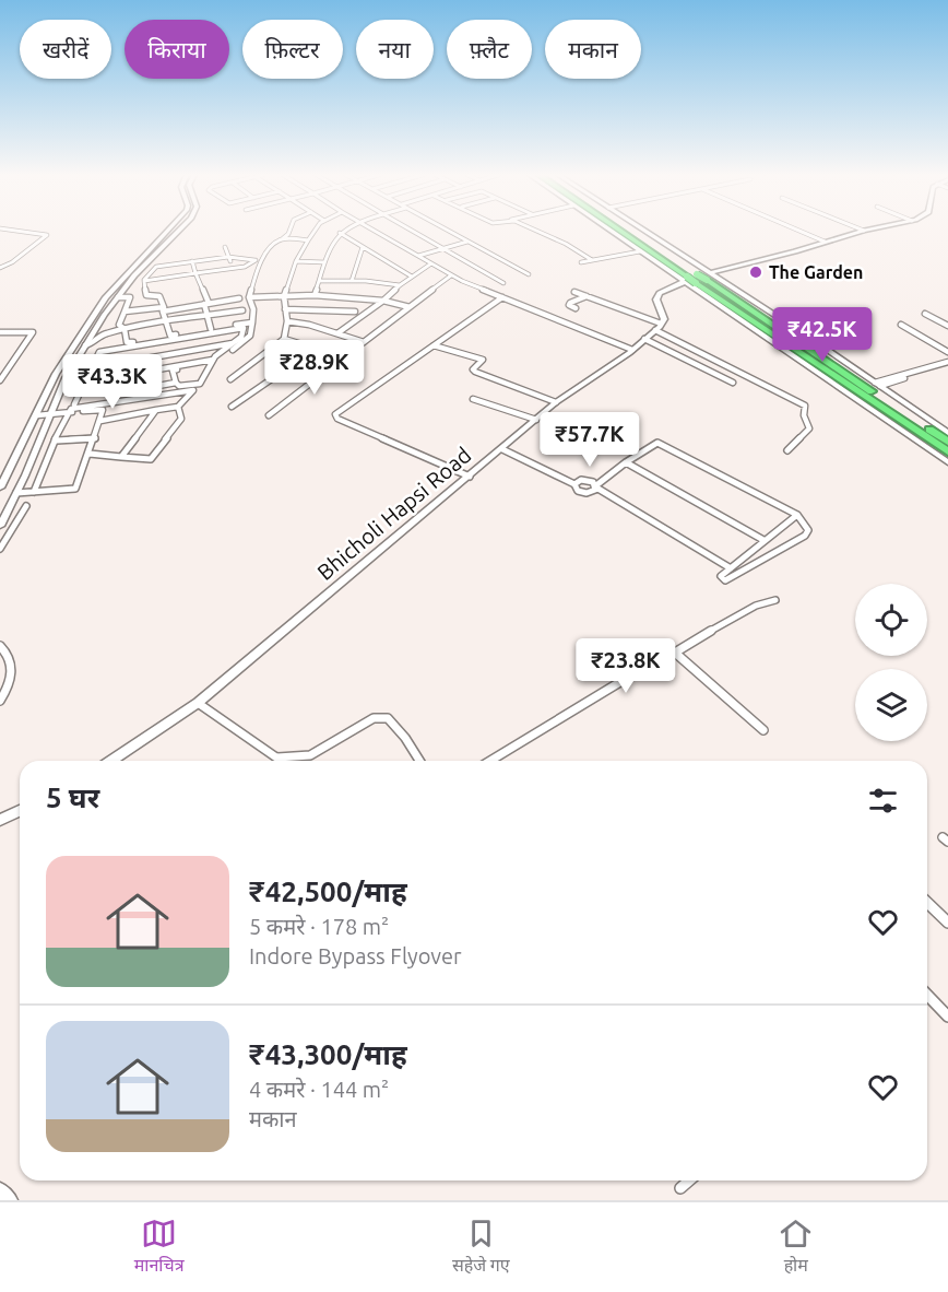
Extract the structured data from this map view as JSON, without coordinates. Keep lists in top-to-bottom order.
{
  "streets": {
    "street": ["Bhicholi Hapsi Road"]
  },
  "places": ["The Garden"],
  "page": {
    "chip": [
      "खरीदें",
      "किराया",
      "फ़िल्टर",
      "नया",
      "फ़्लैट",
      "मकान"
    ],
    "price": [
      "₹42.5K",
      "₹28.9K",
      "₹43.3K",
      "₹57.7K",
      "₹23.8K"
    ],
    "heading": "5 घर",
    "list": [
      {
        "name": "₹42,500/माह",
        "note": "5 कमरे · 178 m² · Indore Bypass Flyover"
      },
      {
        "name": "₹43,300/माह",
        "note": "4 कमरे · 144 m² · मकान"
      }
    ],
    "tabs": ["मानचित्र", "सहेजे गए", "होम"]
  }
}
